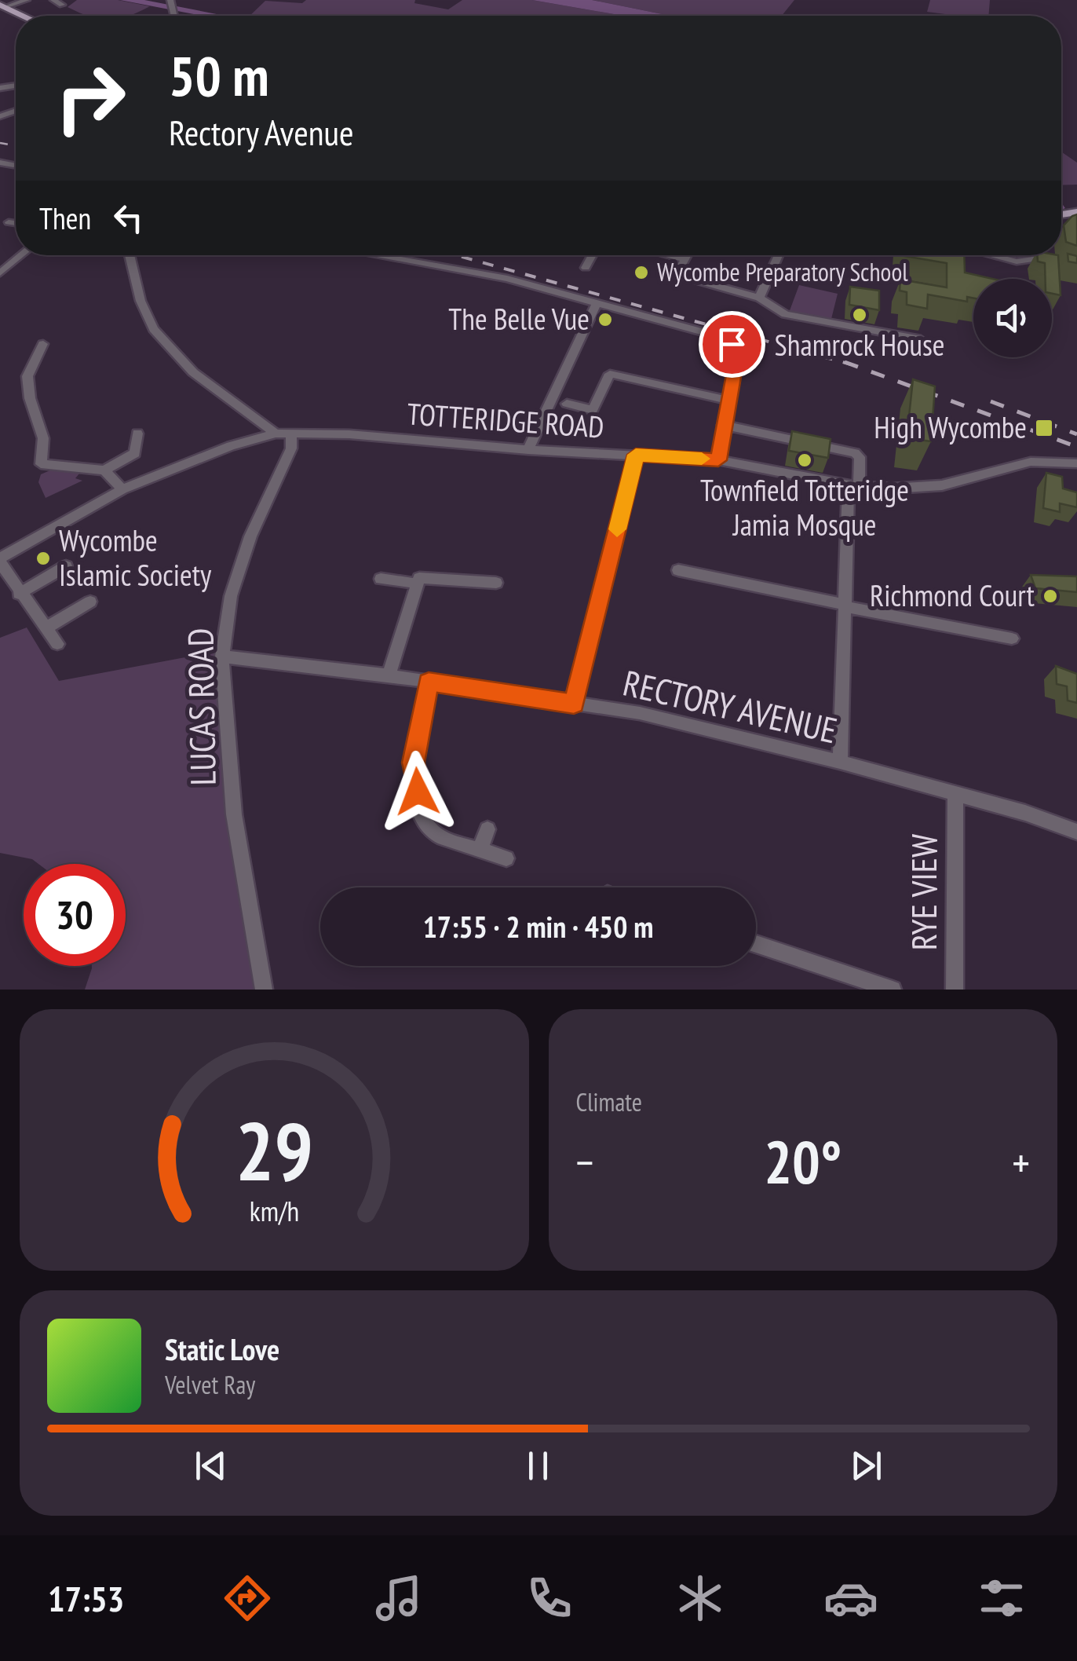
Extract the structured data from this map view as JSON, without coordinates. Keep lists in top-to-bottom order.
{
  "streets": {
    "street": [
      "TOTTERIDGE ROAD",
      "LUCAS ROAD",
      "RECTORY AVENUE",
      "RYE VIEW"
    ]
  },
  "crossings": [
    ["TOTTERIDGE ROAD", "LUCAS ROAD"],
    ["LUCAS ROAD", "RECTORY AVENUE"],
    ["RECTORY AVENUE", "RYE VIEW"]
  ],
  "places": {
    "other": [
      "Wycombe Preparatory School",
      "Shamrock House",
      "The Belle Vue",
      "Townfield Totteridge Jamia Mosque",
      "Wycombe Islamic Society",
      "Richmond Court"
    ],
    "transit": ["High Wycombe"]
  },
  "page": {
    "turn": ["50 m", "Rectory Avenue"],
    "then": "Then",
    "limit": "30",
    "trip": "17:55 · 2 min · 450 m",
    "tile": "Climate",
    "heat": ["−", "20°", "+"],
    "song": ["Static Love", "Velvet Ray"],
    "tabs": "17:53",
    "gauge": ["29", "km/h"]
  }
}
